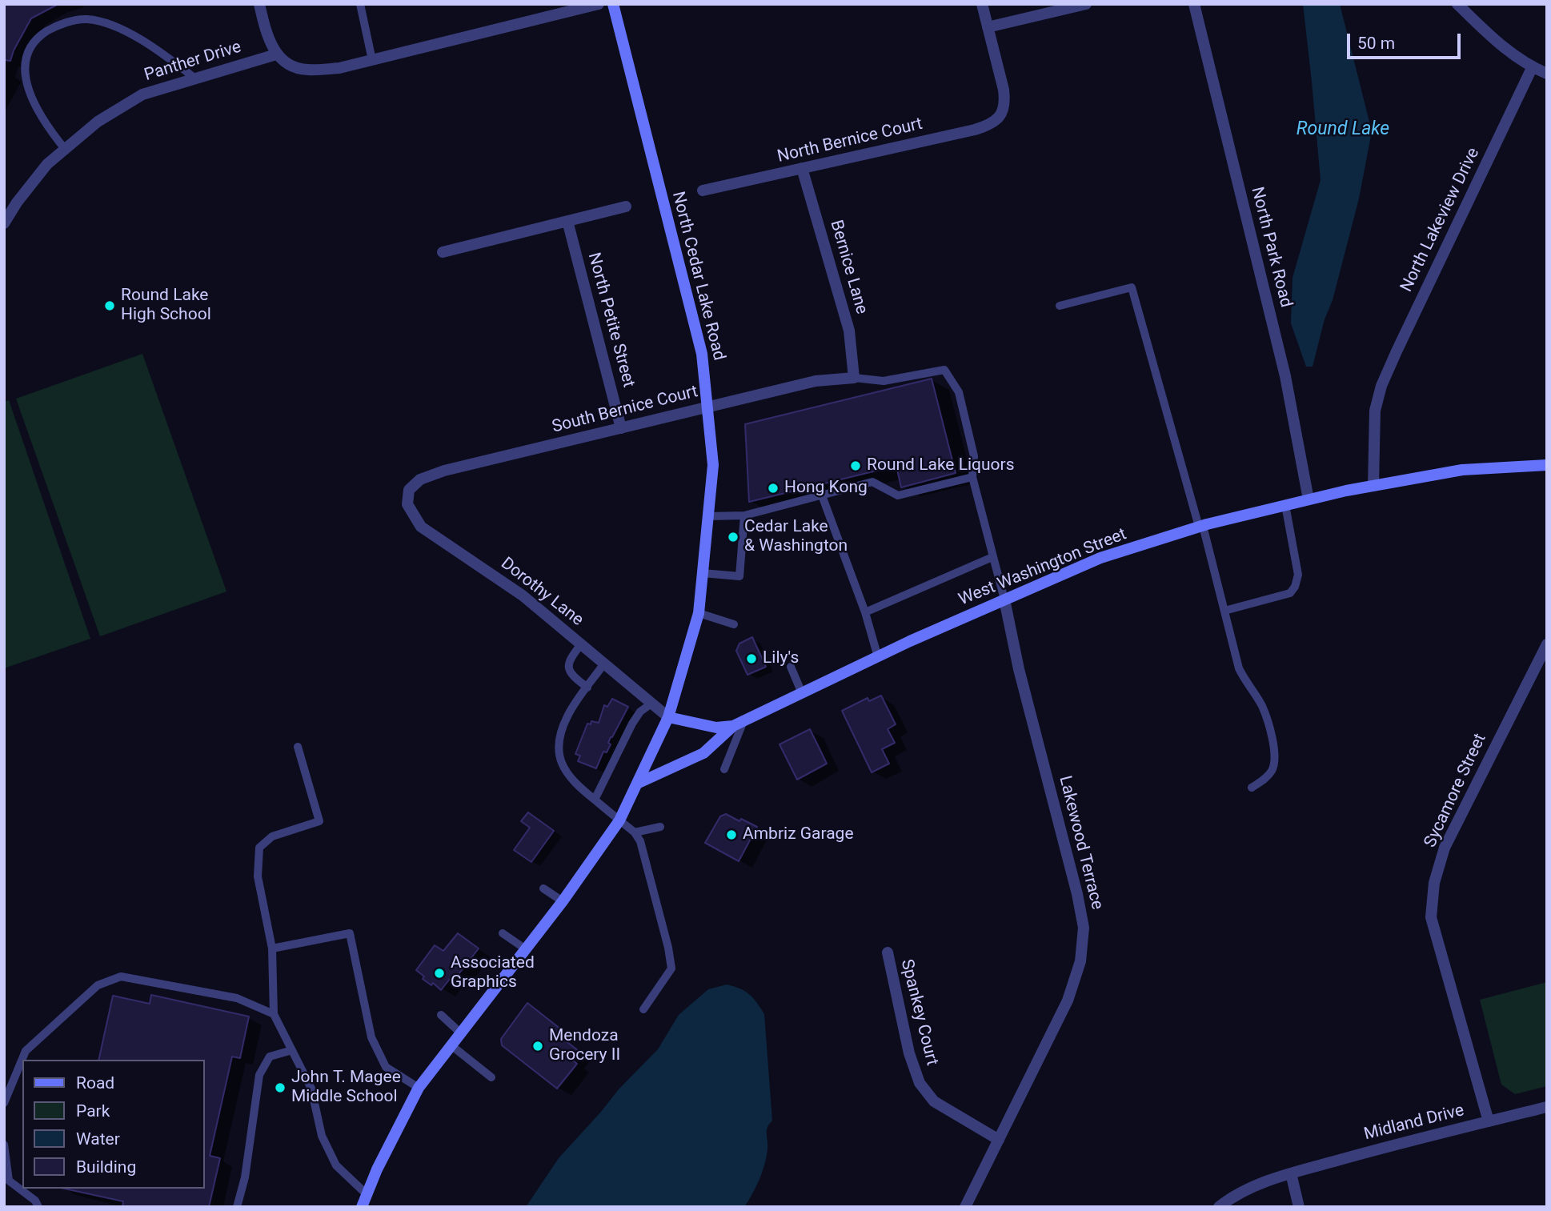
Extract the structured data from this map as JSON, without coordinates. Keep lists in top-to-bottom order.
{
  "streets": {
    "main road": ["North Cedar Lake Road", "West Washington Street"],
    "street": [
      "Panther Drive",
      "North Bernice Court",
      "North Lakeview Drive",
      "North Park Road",
      "Bernice Lane",
      "North Petite Street",
      "South Bernice Court",
      "Dorothy Lane",
      "Sycamore Street",
      "Lakewood Terrace",
      "Spankey Court",
      "Midland Drive"
    ]
  },
  "crossings": [
    ["North Bernice Court", "Bernice Lane"],
    ["North Lakeview Drive", "West Washington Street"],
    ["North Park Road", "West Washington Street"],
    ["Bernice Lane", "South Bernice Court"],
    ["North Cedar Lake Road", "South Bernice Court"],
    ["North Cedar Lake Road", "West Washington Street"],
    ["North Cedar Lake Road", "Dorothy Lane"],
    ["North Petite Street", "South Bernice Court"],
    ["South Bernice Court", "Dorothy Lane"],
    ["West Washington Street", "Dorothy Lane"],
    ["West Washington Street", "Lakewood Terrace"],
    ["Sycamore Street", "Midland Drive"],
    ["Lakewood Terrace", "Spankey Court"]
  ],
  "water": ["Round Lake"],
  "places": [
    "Round Lake High School",
    "Round Lake Liquors",
    "Hong Kong",
    "Cedar Lake & Washington",
    "Lily's",
    "Ambriz Garage",
    "Associated Graphics",
    "Mendoza Grocery II",
    "John T. Magee Middle School"
  ],
  "legend": [
    "Road",
    "Park",
    "Water",
    "Building"
  ],
  "scale_bar": "50 m"
}
